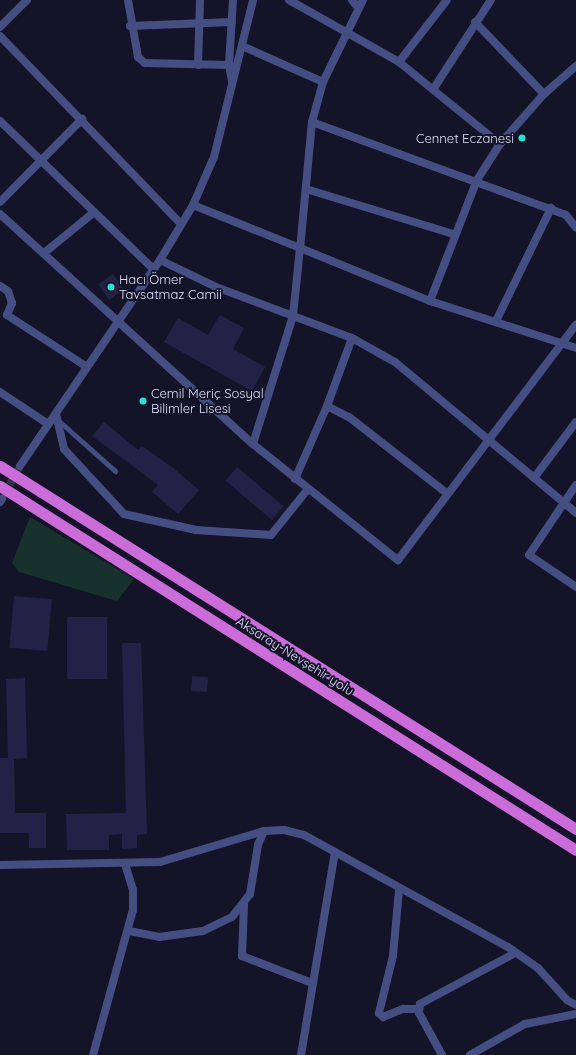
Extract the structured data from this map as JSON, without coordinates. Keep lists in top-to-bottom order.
{
  "streets": {
    "highway": ["Aksaray-Nevşehir yolu"]
  },
  "places": ["Cennet Eczanesi", "Hacı Ömer Tavsatmaz Camii", "Cemil Meriç Sosyal Bilimler Lisesi"]
}
